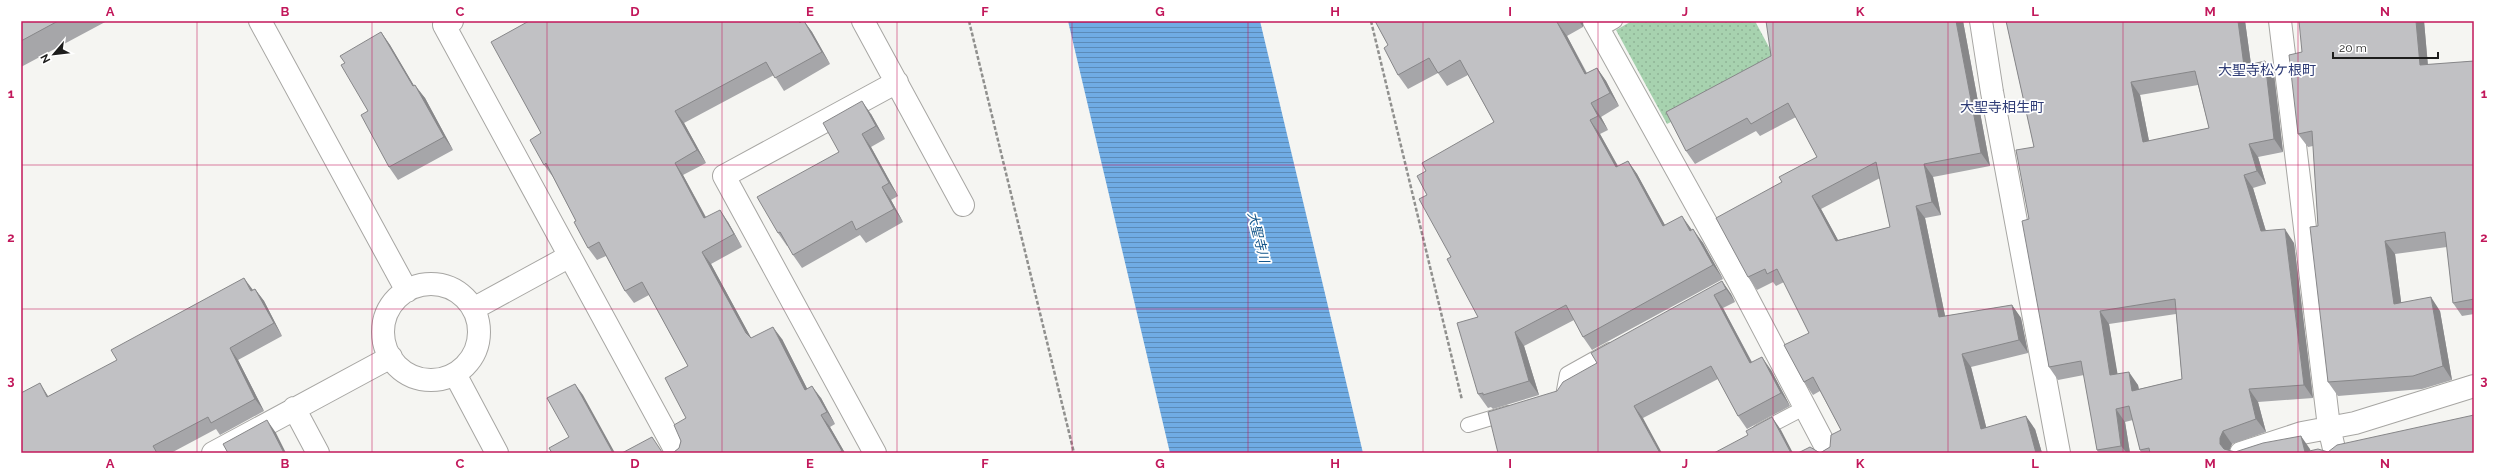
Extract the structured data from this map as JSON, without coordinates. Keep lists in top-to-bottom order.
{
  "districts": ["大聖寺松ケ根町", "大聖寺相生町"],
  "water": ["大聖寺川"],
  "scale_bar": "20 m",
  "north": "bottom left",
  "grid": {
    "columns": [
      "A",
      "B",
      "C",
      "D",
      "E",
      "F",
      "G",
      "H",
      "I",
      "J",
      "K",
      "L",
      "M",
      "N"
    ],
    "rows": ["1", "2", "3"]
  }
}
